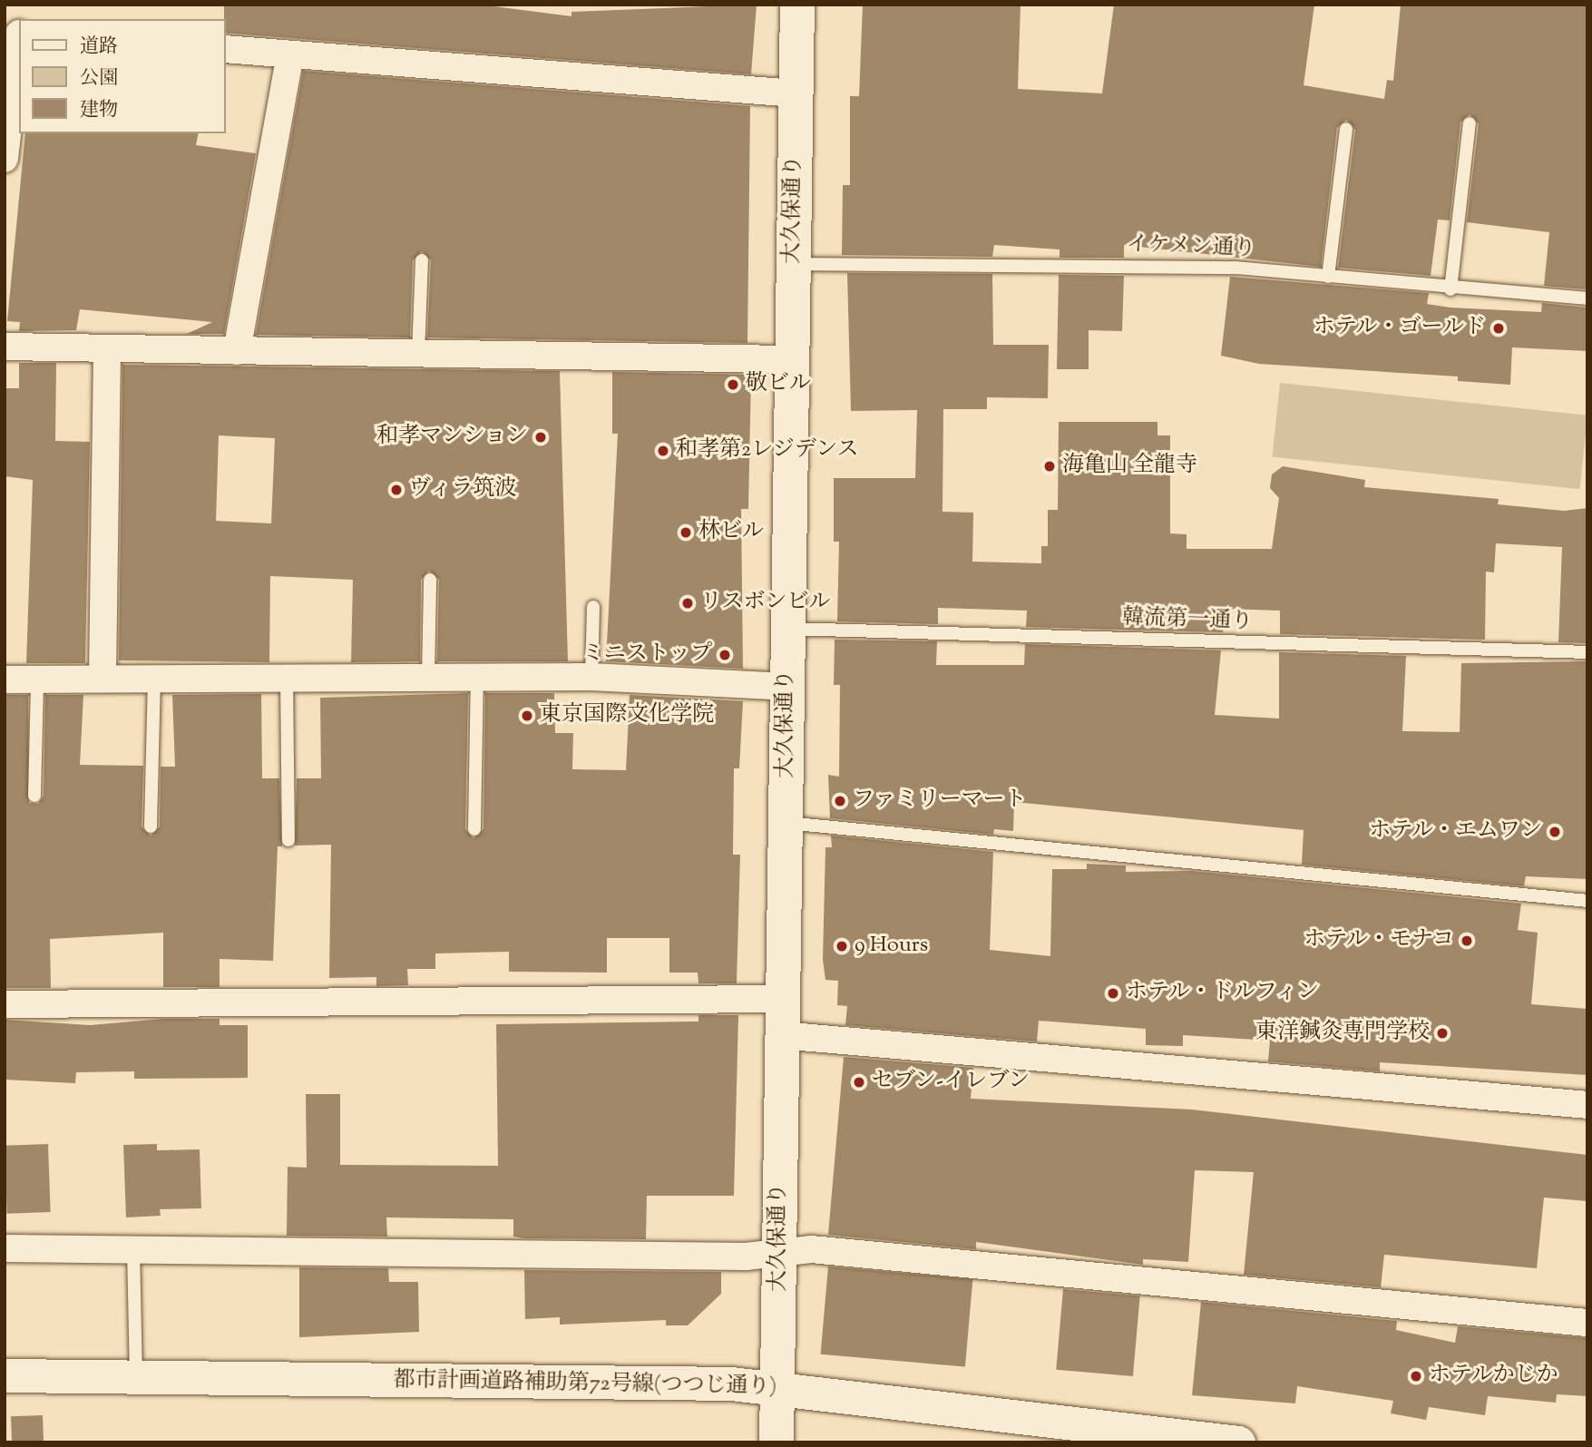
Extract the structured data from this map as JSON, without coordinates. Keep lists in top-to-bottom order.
{
  "streets": {
    "main road": ["大久保通り"],
    "street": ["都市計画道路補助第72号線(つつじ通り)"],
    "lane": ["イケメン通り", "韓流第一通り"]
  },
  "crossings": [
    ["大久保通り", "イケメン通り"],
    ["大久保通り", "韓流第一通り"],
    ["大久保通り", "都市計画道路補助第72号線(つつじ通り)"]
  ],
  "places": [
    "ホテル・ゴールド",
    "敬ビル",
    "和孝マンション",
    "和孝第2レジデンス",
    "海亀山 全龍寺",
    "ヴィラ筑波",
    "林ビル",
    "リスボンビル",
    "ミニストップ",
    "東京国際文化学院",
    "ファミリーマート",
    "ホテル・エムワン",
    "ホテル・モナコ",
    "9 Hours",
    "ホテル・ドルフィン",
    "東洋鍼灸専門学校",
    "セブン-イレブン",
    "ホテルかじか"
  ],
  "legend": ["道路", "公園", "建物"]
}
